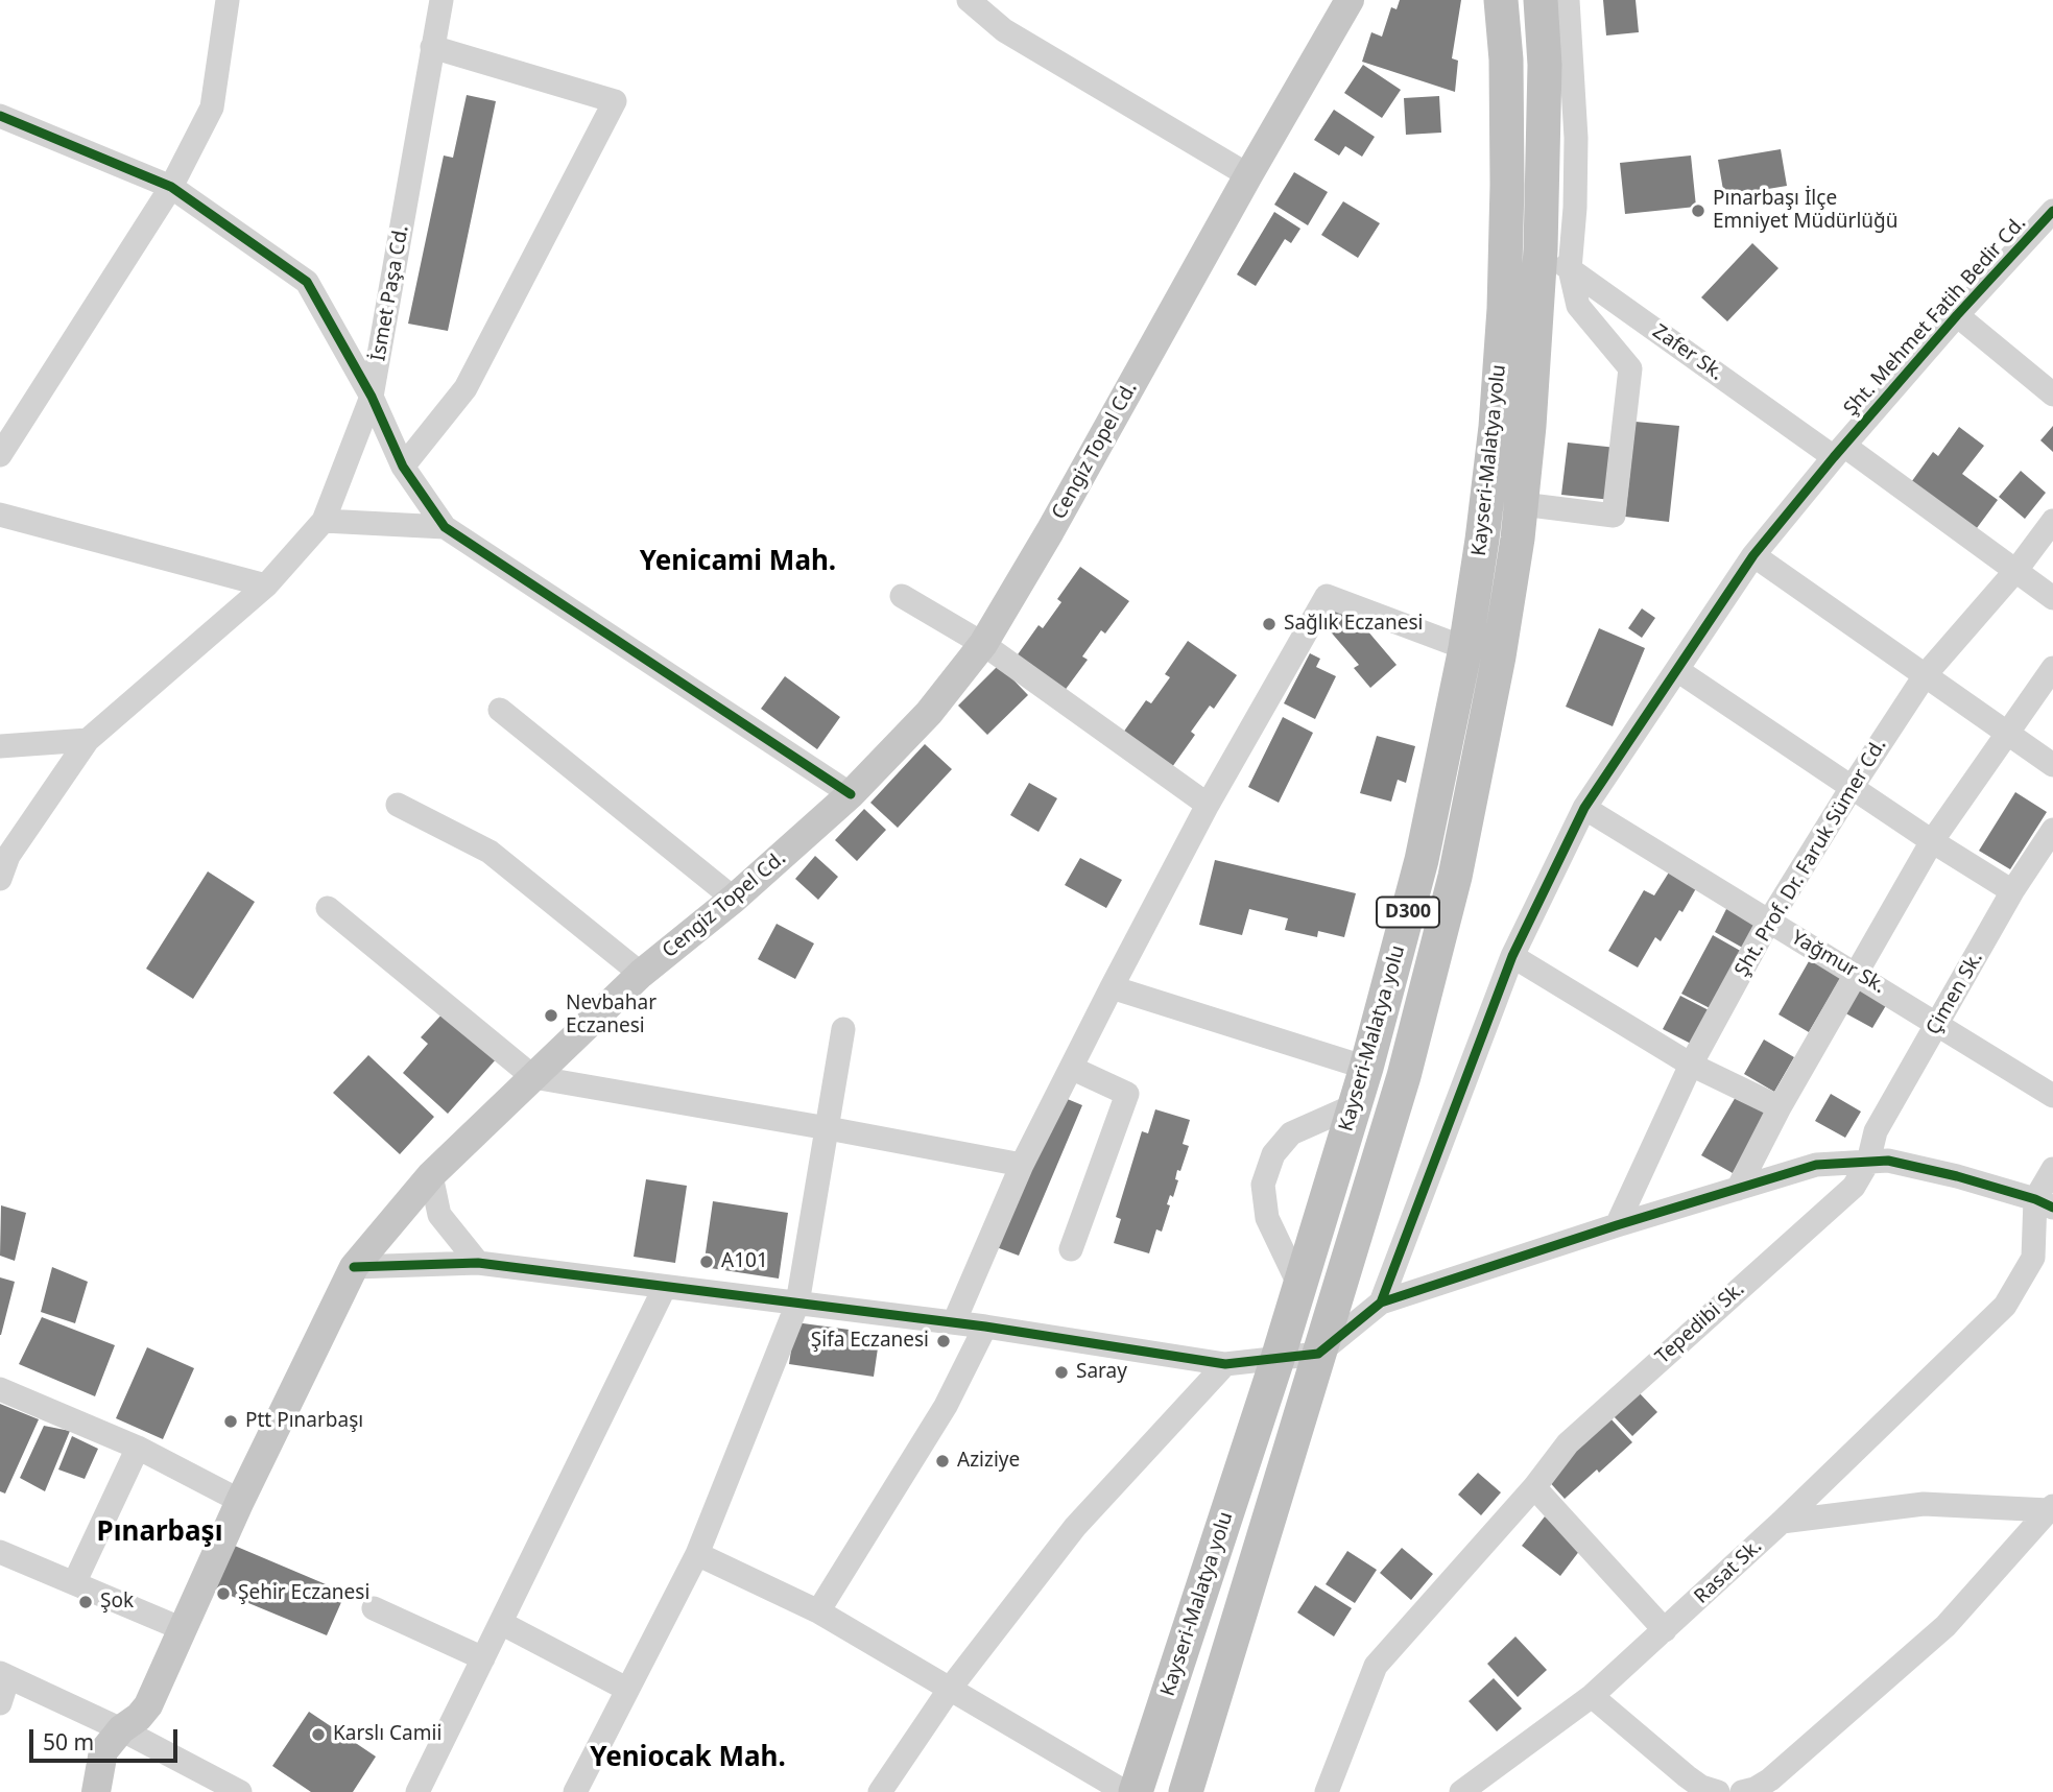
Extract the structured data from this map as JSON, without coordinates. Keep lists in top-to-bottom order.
{
  "streets": {
    "highway": ["Kayseri-Malatya yolu", "D300"],
    "main road": ["Cengiz Topel Cd."],
    "street": [
      "İsmet Paşa Cd.",
      "Şht. Mehmet Fatih Bedir Cd.",
      "Zafer Sk.",
      "Şht. Prof. Dr. Faruk Sümer Cd.",
      "Yağmur Sk.",
      "Çimen Sk.",
      "Tepedibi Sk.",
      "Rasat Sk."
    ]
  },
  "crossings": [
    ["Şht. Mehmet Fatih Bedir Cd.", "Zafer Sk."],
    ["Şht. Mehmet Fatih Bedir Cd.", "Yağmur Sk."],
    ["Zafer Sk.", "Kayseri-Malatya yolu"],
    ["Zafer Sk.", "Şht. Prof. Dr. Faruk Sümer Cd."],
    ["Şht. Prof. Dr. Faruk Sümer Cd.", "Yağmur Sk."],
    ["Yağmur Sk.", "Çimen Sk."],
    ["Çimen Sk.", "Tepedibi Sk."]
  ],
  "districts": ["Yenicami Mah.", "Pınarbaşı", "Yeniocak Mah."],
  "places": [
    "Pınarbaşı İlçe Emniyet Müdürlüğü",
    "Sağlık Eczanesi",
    "Nevbahar Eczanesi",
    "A101",
    "Şifa Eczanesi",
    "Saray",
    "Ptt Pınarbaşı",
    "Aziziye",
    "Şehir Eczanesi",
    "Şok",
    "Karslı Camii"
  ],
  "scale_bar": "50 m"
}
